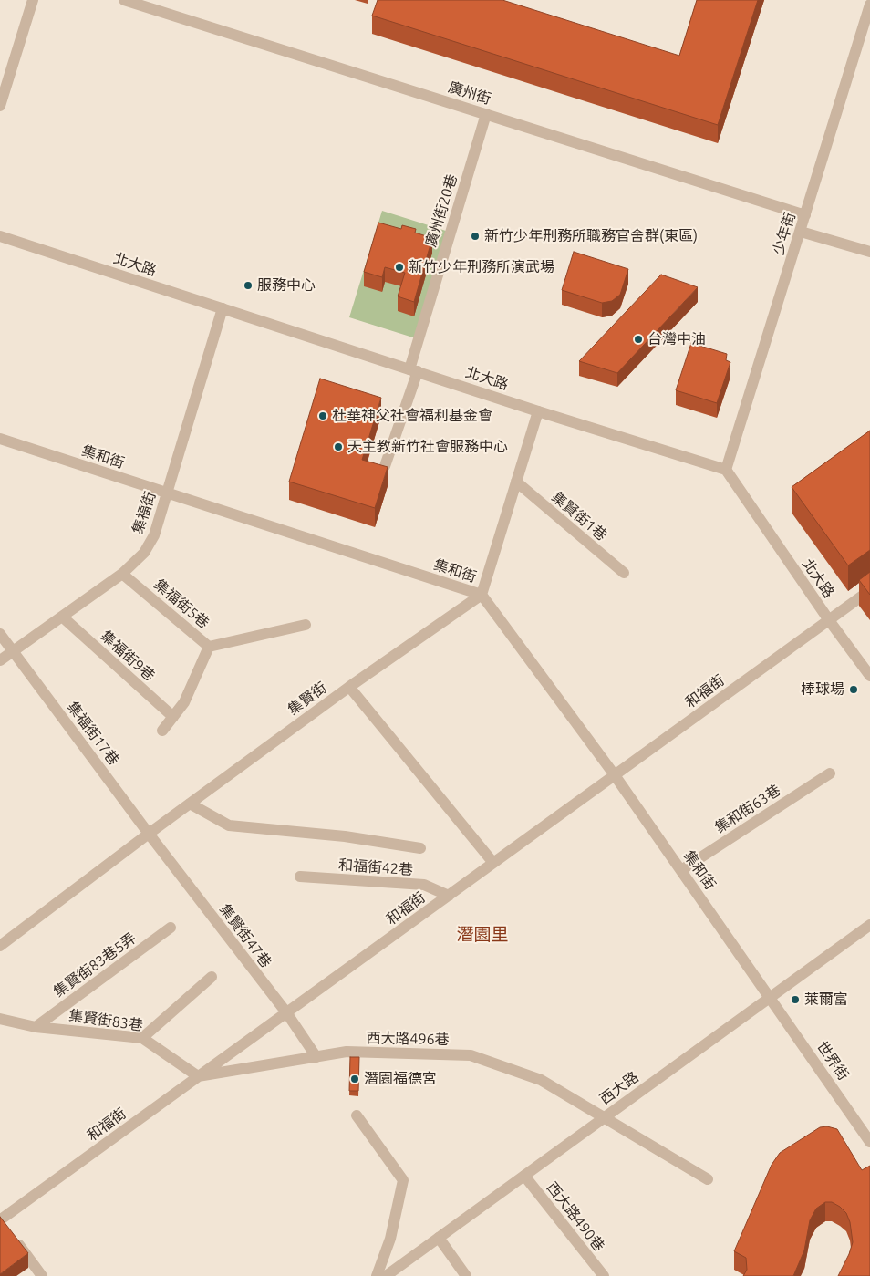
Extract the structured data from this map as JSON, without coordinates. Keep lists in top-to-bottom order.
{
  "streets": {
    "street": [
      "廣州街",
      "廣州街20巷",
      "少年街",
      "北大路",
      "集和街",
      "集福街",
      "集賢街1巷",
      "集福街5巷",
      "集福街9巷",
      "和福街",
      "集賢街",
      "集福街17巷",
      "集和街63巷",
      "和福街42巷",
      "集賢街47巷",
      "集賢街83巷5弄",
      "集賢街83巷",
      "西大路496巷",
      "世界街",
      "西大路",
      "西大路490巷"
    ]
  },
  "crossings": [
    ["廣州街", "廣州街20巷"],
    ["廣州街", "少年街"],
    ["廣州街20巷", "北大路"],
    ["少年街", "北大路"],
    ["北大路", "集福街"],
    ["北大路", "和福街"],
    ["集和街", "集福街"],
    ["集和街", "和福街"],
    ["集和街", "集賢街"],
    ["集和街", "集和街63巷"],
    ["集和街", "世界街"],
    ["集和街", "西大路"],
    ["集福街", "集福街5巷"],
    ["集福街", "集福街9巷"],
    ["集福街", "集福街17巷"],
    ["和福街", "和福街42巷"],
    ["和福街", "集賢街47巷"],
    ["和福街", "集賢街83巷"],
    ["和福街", "西大路496巷"],
    ["集賢街", "集福街17巷"],
    ["集賢街", "集賢街47巷"],
    ["集福街17巷", "集賢街47巷"],
    ["集賢街47巷", "西大路496巷"],
    ["集賢街83巷5弄", "集賢街83巷"],
    ["集賢街83巷", "西大路496巷"],
    ["西大路496巷", "西大路"],
    ["世界街", "西大路"],
    ["西大路", "西大路490巷"]
  ],
  "districts": ["潛園里"],
  "places": [
    "新竹少年刑務所職務官舍群(東區)",
    "新竹少年刑務所演武場",
    "服務中心",
    "台灣中油",
    "杜華神父社會福利基金會",
    "天主教新竹社會服務中心",
    "棒球場",
    "萊爾富",
    "潛園福德宮"
  ]
}
